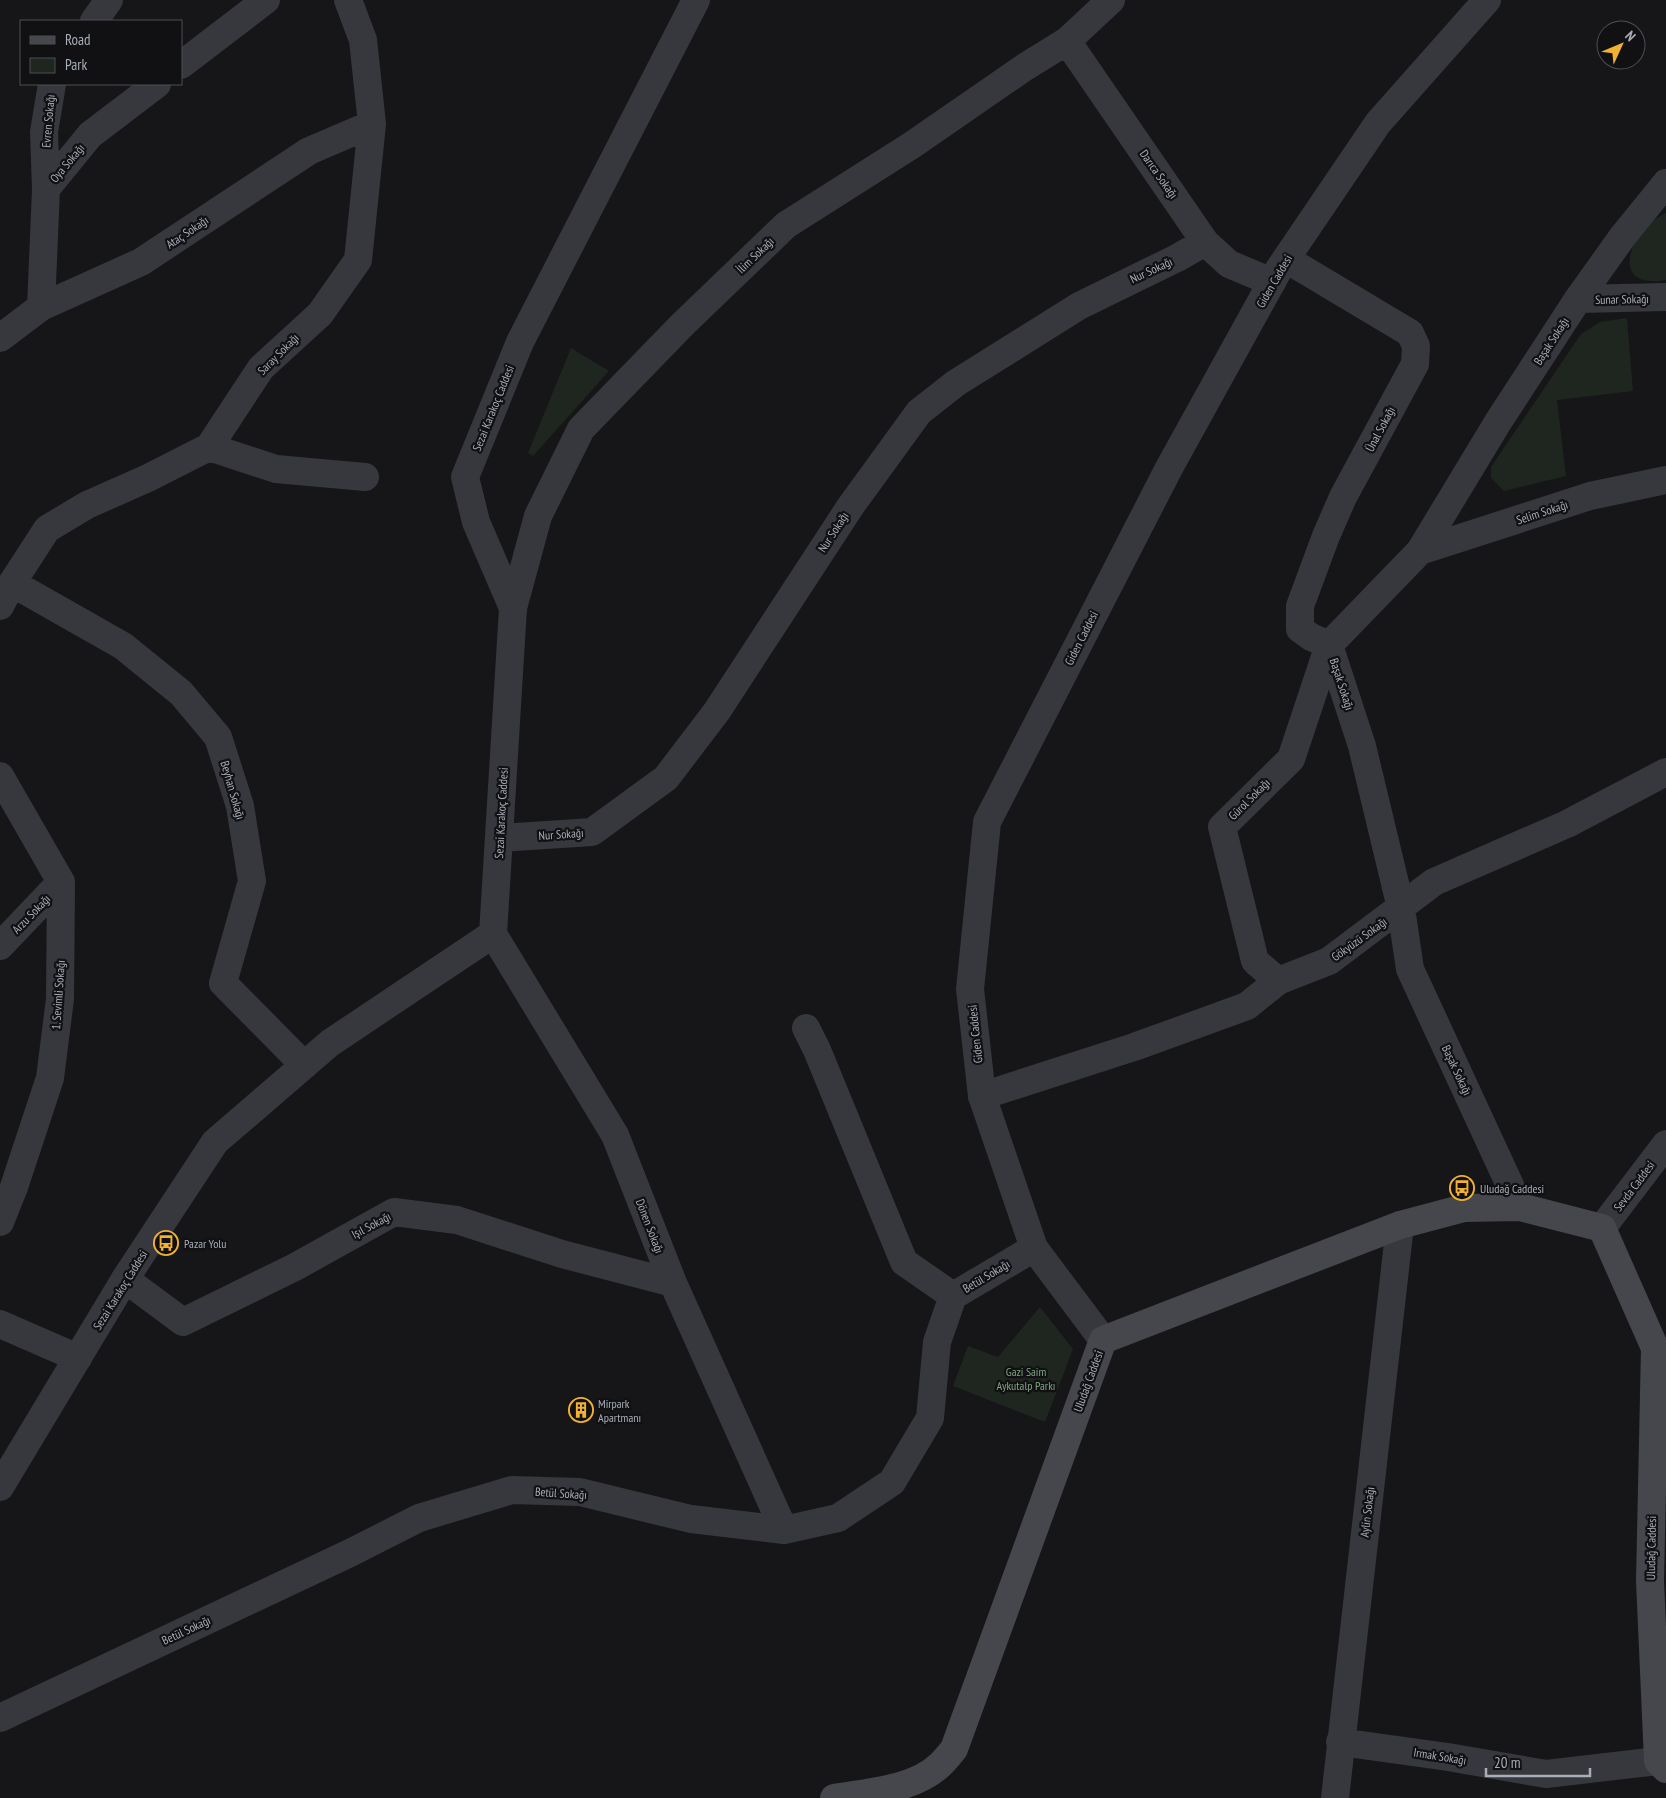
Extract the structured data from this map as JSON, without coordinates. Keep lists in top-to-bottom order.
{
  "streets": {
    "main road": ["Uludağ Caddesi"],
    "street": [
      "Evren Sokağı",
      "Oya Sokağı",
      "Darıca Sokağı",
      "Ataç Sokağı",
      "İlim Sokağı",
      "Nur Sokağı",
      "Giden Caddesi",
      "Sunar Sokağı",
      "Başak Sokağı",
      "Saray Sokağı",
      "Sezai Karakoç Caddesi",
      "Ünal Sokağı",
      "Selim Sokağı",
      "Beyhan Sokağı",
      "Gürol Sokağı",
      "Arzu Sokağı",
      "Gökyüzü Sokağı",
      "1. Sevimli Sokağı",
      "Sevda Caddesi",
      "Işıl Sokağı",
      "Dönen Sokağı",
      "Betül Sokağı",
      "Aylin Sokağı",
      "Irmak Sokağı"
    ]
  },
  "crossings": [
    ["Evren Sokağı", "Oya Sokağı"],
    ["Oya Sokağı", "Ataç Sokağı"],
    ["Darıca Sokağı", "İlim Sokağı"],
    ["Darıca Sokağı", "Nur Sokağı"],
    ["Darıca Sokağı", "Giden Caddesi"],
    ["Ataç Sokağı", "Saray Sokağı"],
    ["İlim Sokağı", "Sezai Karakoç Caddesi"],
    ["Nur Sokağı", "Sezai Karakoç Caddesi"],
    ["Giden Caddesi", "Ünal Sokağı"],
    ["Giden Caddesi", "Gökyüzü Sokağı"],
    ["Giden Caddesi", "Betül Sokağı"],
    ["Giden Caddesi", "Uludağ Caddesi"],
    ["Sunar Sokağı", "Başak Sokağı"],
    ["Başak Sokağı", "Ünal Sokağı"],
    ["Başak Sokağı", "Selim Sokağı"],
    ["Başak Sokağı", "Gürol Sokağı"],
    ["Başak Sokağı", "Gökyüzü Sokağı"],
    ["Başak Sokağı", "Uludağ Caddesi"],
    ["Saray Sokağı", "Beyhan Sokağı"],
    ["Sezai Karakoç Caddesi", "Beyhan Sokağı"],
    ["Sezai Karakoç Caddesi", "Işıl Sokağı"],
    ["Sezai Karakoç Caddesi", "Dönen Sokağı"],
    ["Ünal Sokağı", "Gürol Sokağı"],
    ["Gürol Sokağı", "Gökyüzü Sokağı"],
    ["Arzu Sokağı", "1. Sevimli Sokağı"],
    ["Sevda Caddesi", "Uludağ Caddesi"],
    ["Işıl Sokağı", "Dönen Sokağı"],
    ["Dönen Sokağı", "Betül Sokağı"],
    ["Uludağ Caddesi", "Aylin Sokağı"],
    ["Uludağ Caddesi", "Irmak Sokağı"],
    ["Aylin Sokağı", "Irmak Sokağı"]
  ],
  "parks": ["Gazi Saim Aykutalp Parkı"],
  "places": {
    "bus stop": ["Uludağ Caddesi", "Pazar Yolu"],
    "building": ["Mirpark Apartmanı"]
  },
  "legend": ["Road", "Park"],
  "scale_bar": "20 m",
  "north": "top right"
}
